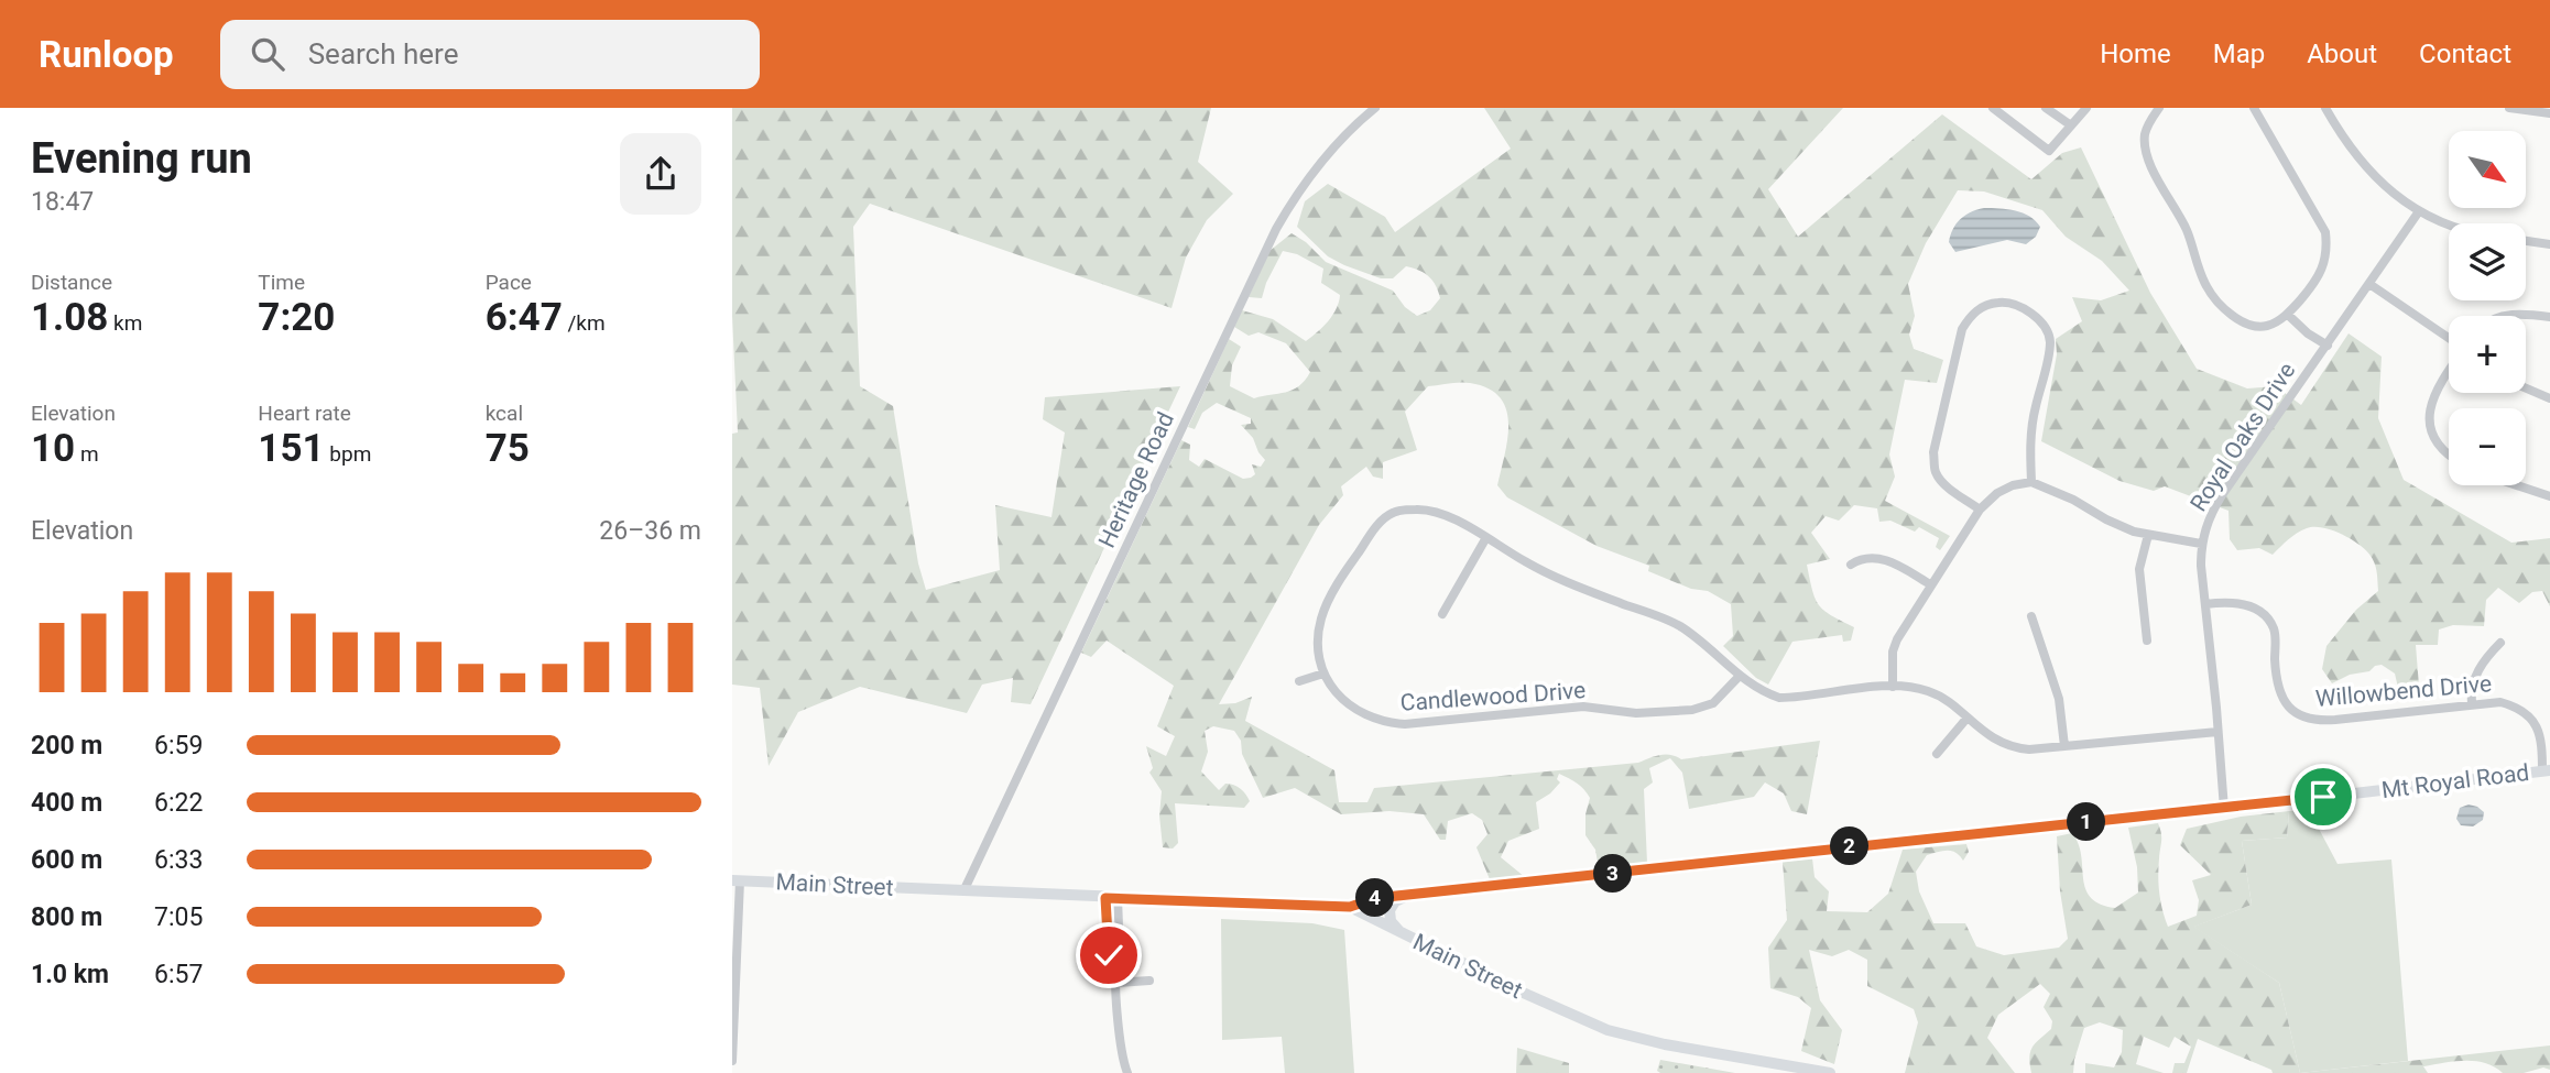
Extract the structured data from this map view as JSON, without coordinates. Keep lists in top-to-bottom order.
{
  "streets": {
    "main road": ["Mt Royal Road", "Main Street"],
    "street": [
      "Royal Oaks Drive",
      "Heritage Road",
      "Willowbend Drive",
      "Candlewood Drive"
    ]
  },
  "crossings": [
    ["Royal Oaks Drive", "Willowbend Drive"],
    ["Royal Oaks Drive", "Mt Royal Road"],
    ["Heritage Road", "Main Street"],
    ["Willowbend Drive", "Mt Royal Road"],
    ["Mt Royal Road", "Main Street"]
  ],
  "north": "bottom right",
  "page": {
    "header": "Runloop",
    "search": "Search here",
    "nav": [
      "Home",
      "Map",
      "About",
      "Contact"
    ],
    "heading": ["Evening run", "18:47"],
    "map_buttons": ["+", "−"],
    "stats": [
      ["Distance", "1.08 km"],
      ["Time", "7:20"],
      ["Pace", "6:47 /km"],
      ["Elevation", "10 m"],
      ["Heart rate", "151 bpm"],
      ["kcal", "75"]
    ],
    "chart": ["Elevation", "26–36 m"],
    "list": [
      {
        "name": "200 m",
        "note": "6:59"
      },
      {
        "name": "400 m",
        "note": "6:22"
      },
      {
        "name": "600 m",
        "note": "6:33"
      },
      {
        "name": "800 m",
        "note": "7:05"
      },
      {
        "name": "1.0 km",
        "note": "6:57"
      }
    ],
    "pins": [
      "1",
      "2",
      "3",
      "4"
    ]
  }
}
